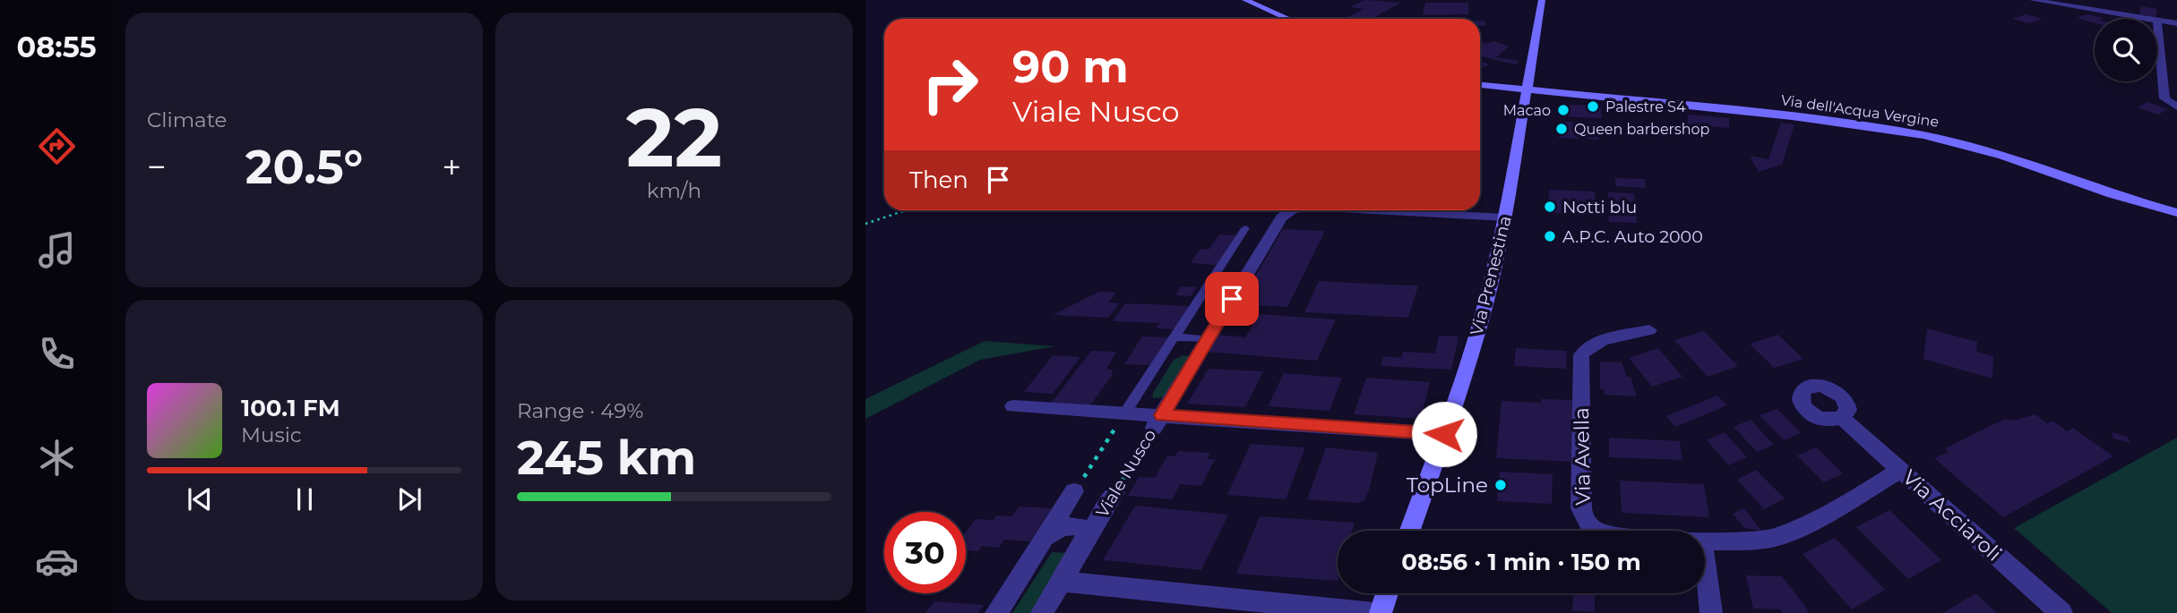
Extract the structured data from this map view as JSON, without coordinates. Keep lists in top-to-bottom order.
{
  "streets": {
    "main road": ["Via dell'Acqua Vergine", "Via Prenestina"],
    "street": ["Via Avella", "Viale Nusco", "Via Acciaroli"]
  },
  "crossings": [
    ["Via dell'Acqua Vergine", "Via Prenestina"],
    ["Via Prenestina", "Viale Nusco"],
    ["Via Avella", "Via Acciaroli"]
  ],
  "places": [
    "Palestre S4",
    "Macao",
    "Queen barbershop",
    "Notti blu",
    "A.P.C. Auto 2000",
    "TopLine"
  ],
  "page": {
    "tabs": "08:55",
    "tile": [
      "Climate",
      ["22", "km/h"],
      ["Range · 49%", "245 km"]
    ],
    "turn": ["90 m", "Viale Nusco"],
    "heat": ["−", "20.5°", "+"],
    "then": "Then",
    "song": ["100.1 FM", "Music"],
    "limit": "30",
    "trip": "08:56 · 1 min · 150 m"
  }
}
